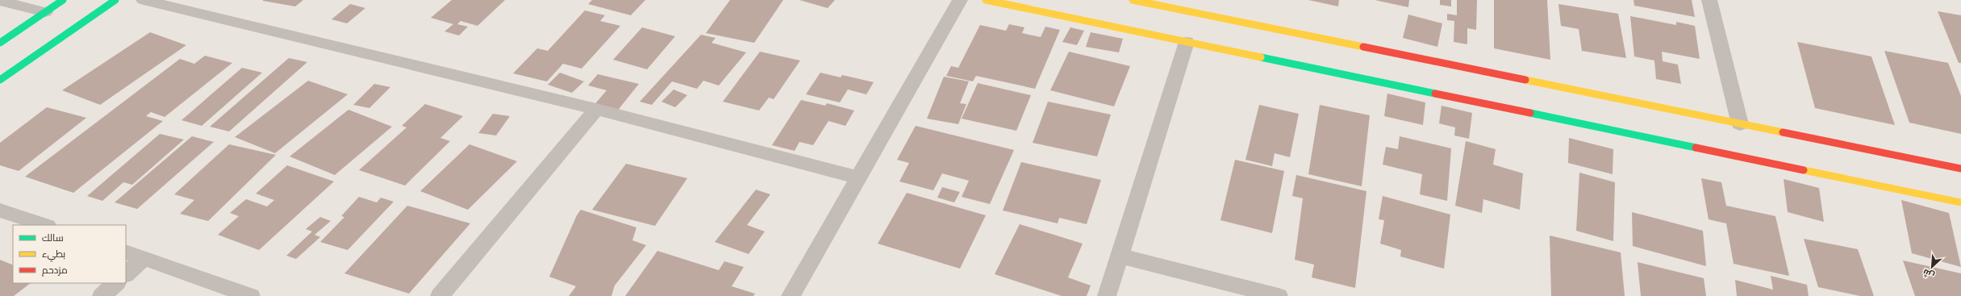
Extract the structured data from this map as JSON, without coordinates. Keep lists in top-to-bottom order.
{
  "legend": ["سالك", "بطيء", "مزدحم"],
  "north": "bottom left"
}
